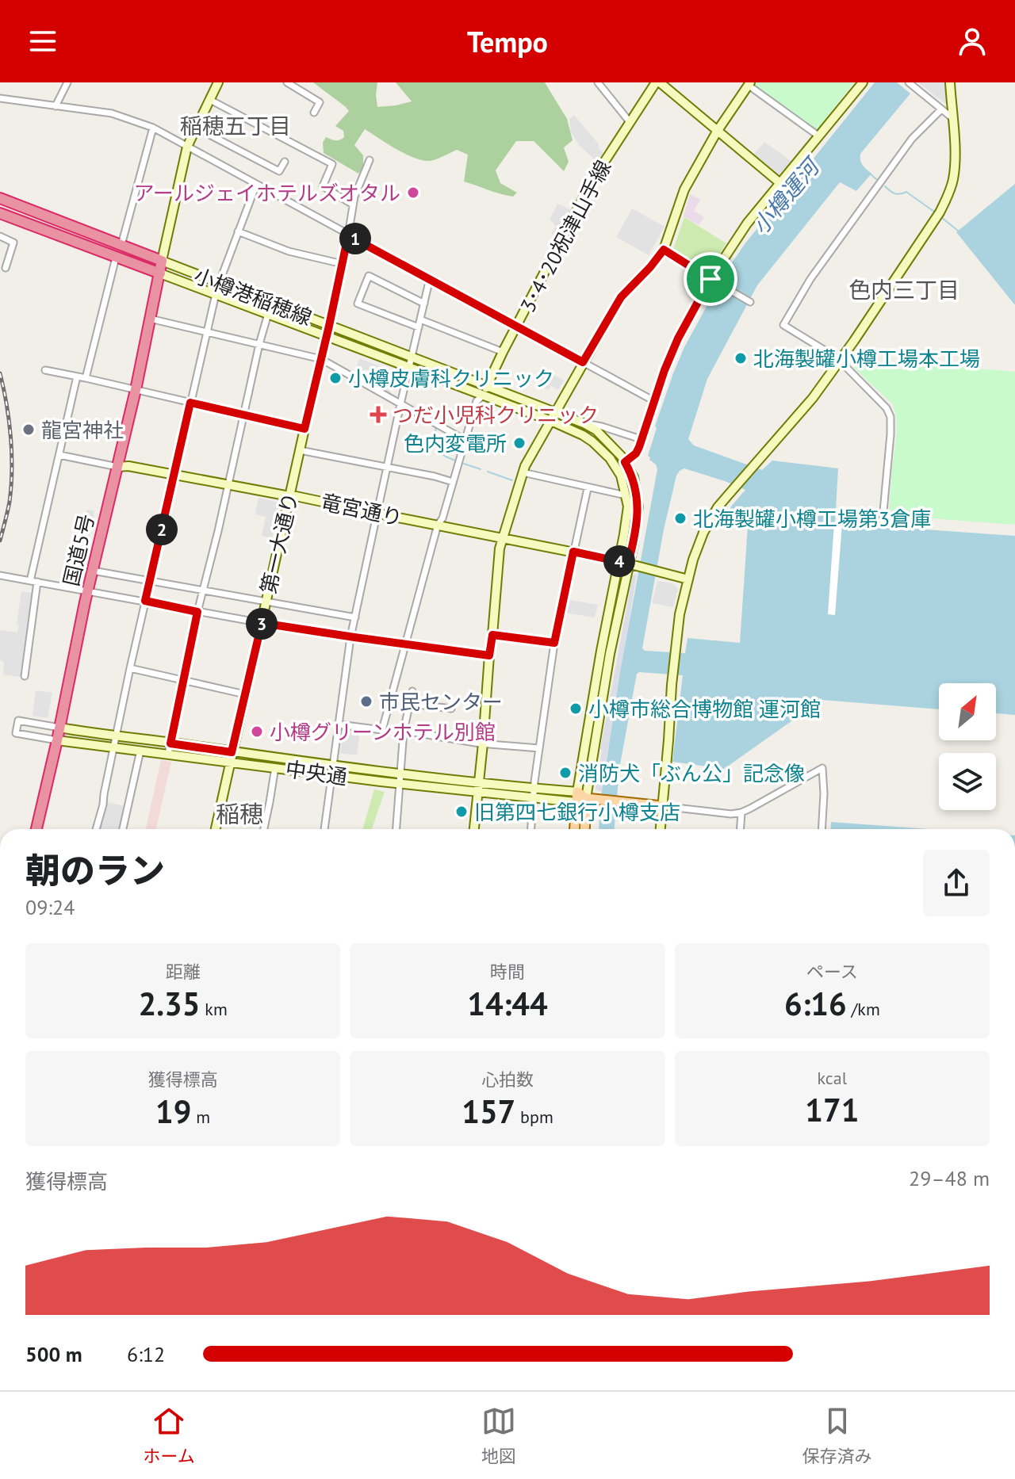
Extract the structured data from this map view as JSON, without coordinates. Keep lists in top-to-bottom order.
{
  "streets": {
    "highway": ["国道5号"],
    "street": [
      "3･4･20祝津山手線",
      "小樽港稲穂線",
      "竜宮通り",
      "第一大通り",
      "中央通"
    ]
  },
  "crossings": [
    ["3･4･20祝津山手線", "小樽港稲穂線"],
    ["小樽港稲穂線", "第一大通り"],
    ["小樽港稲穂線", "国道5号"],
    ["竜宮通り", "第一大通り"],
    ["竜宮通り", "国道5号"],
    ["第一大通り", "中央通"],
    ["国道5号", "中央通"]
  ],
  "districts": ["稲穂五丁目", "色内三丁目", "稲穂"],
  "water": ["小樽運河"],
  "places": {
    "other": [
      "アールジェイホテルズオタル",
      "北海製罐小樽工場本工場",
      "小樽皮膚科クリニック",
      "龍宮神社",
      "色内変電所",
      "北海製罐小樽工場第3倉庫",
      "市民センター",
      "小樽市総合博物館 運河館",
      "小樽グリーンホテル別館",
      "消防犬「ぶん公」記念像",
      "旧第四七銀行小樽支店"
    ],
    "health": ["つだ小児科クリニック"]
  },
  "north": "top right",
  "page": {
    "header": "Tempo",
    "pins": [
      "1",
      "2",
      "4",
      "3"
    ],
    "heading": ["朝のラン", "09:24"],
    "stats": [
      ["距離", "2.35 km"],
      ["時間", "14:44"],
      ["ペース", "6:16 /km"],
      ["獲得標高", "19 m"],
      ["心拍数", "157 bpm"],
      ["kcal", "171"]
    ],
    "chart": ["獲得標高", "29–48 m"],
    "list": [
      {
        "name": "500 m",
        "note": "6:12"
      }
    ],
    "tabs": ["ホーム", "地図", "保存済み"]
  }
}
